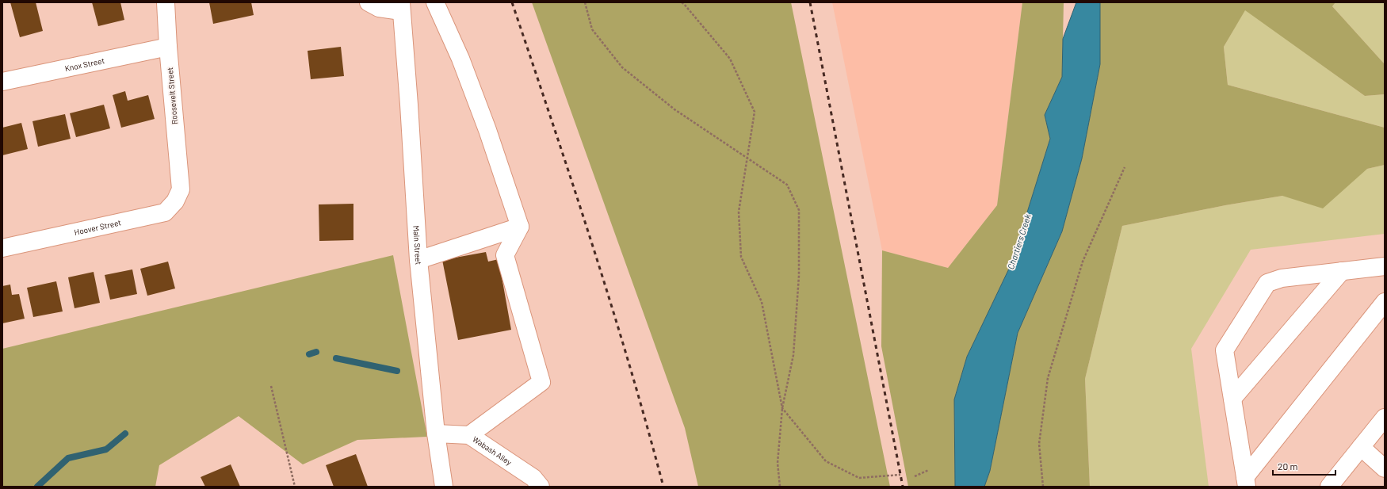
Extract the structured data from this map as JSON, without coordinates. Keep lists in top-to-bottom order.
{
  "streets": {
    "street": [
      "Knox Street",
      "Roosevelt Street",
      "Hoover Street",
      "Main Street",
      "Wabash Alley"
    ]
  },
  "crossings": [
    ["Knox Street", "Roosevelt Street"],
    ["Roosevelt Street", "Hoover Street"],
    ["Main Street", "Wabash Alley"]
  ],
  "water": ["Chartiers Creek"],
  "scale_bar": "20 m"
}
